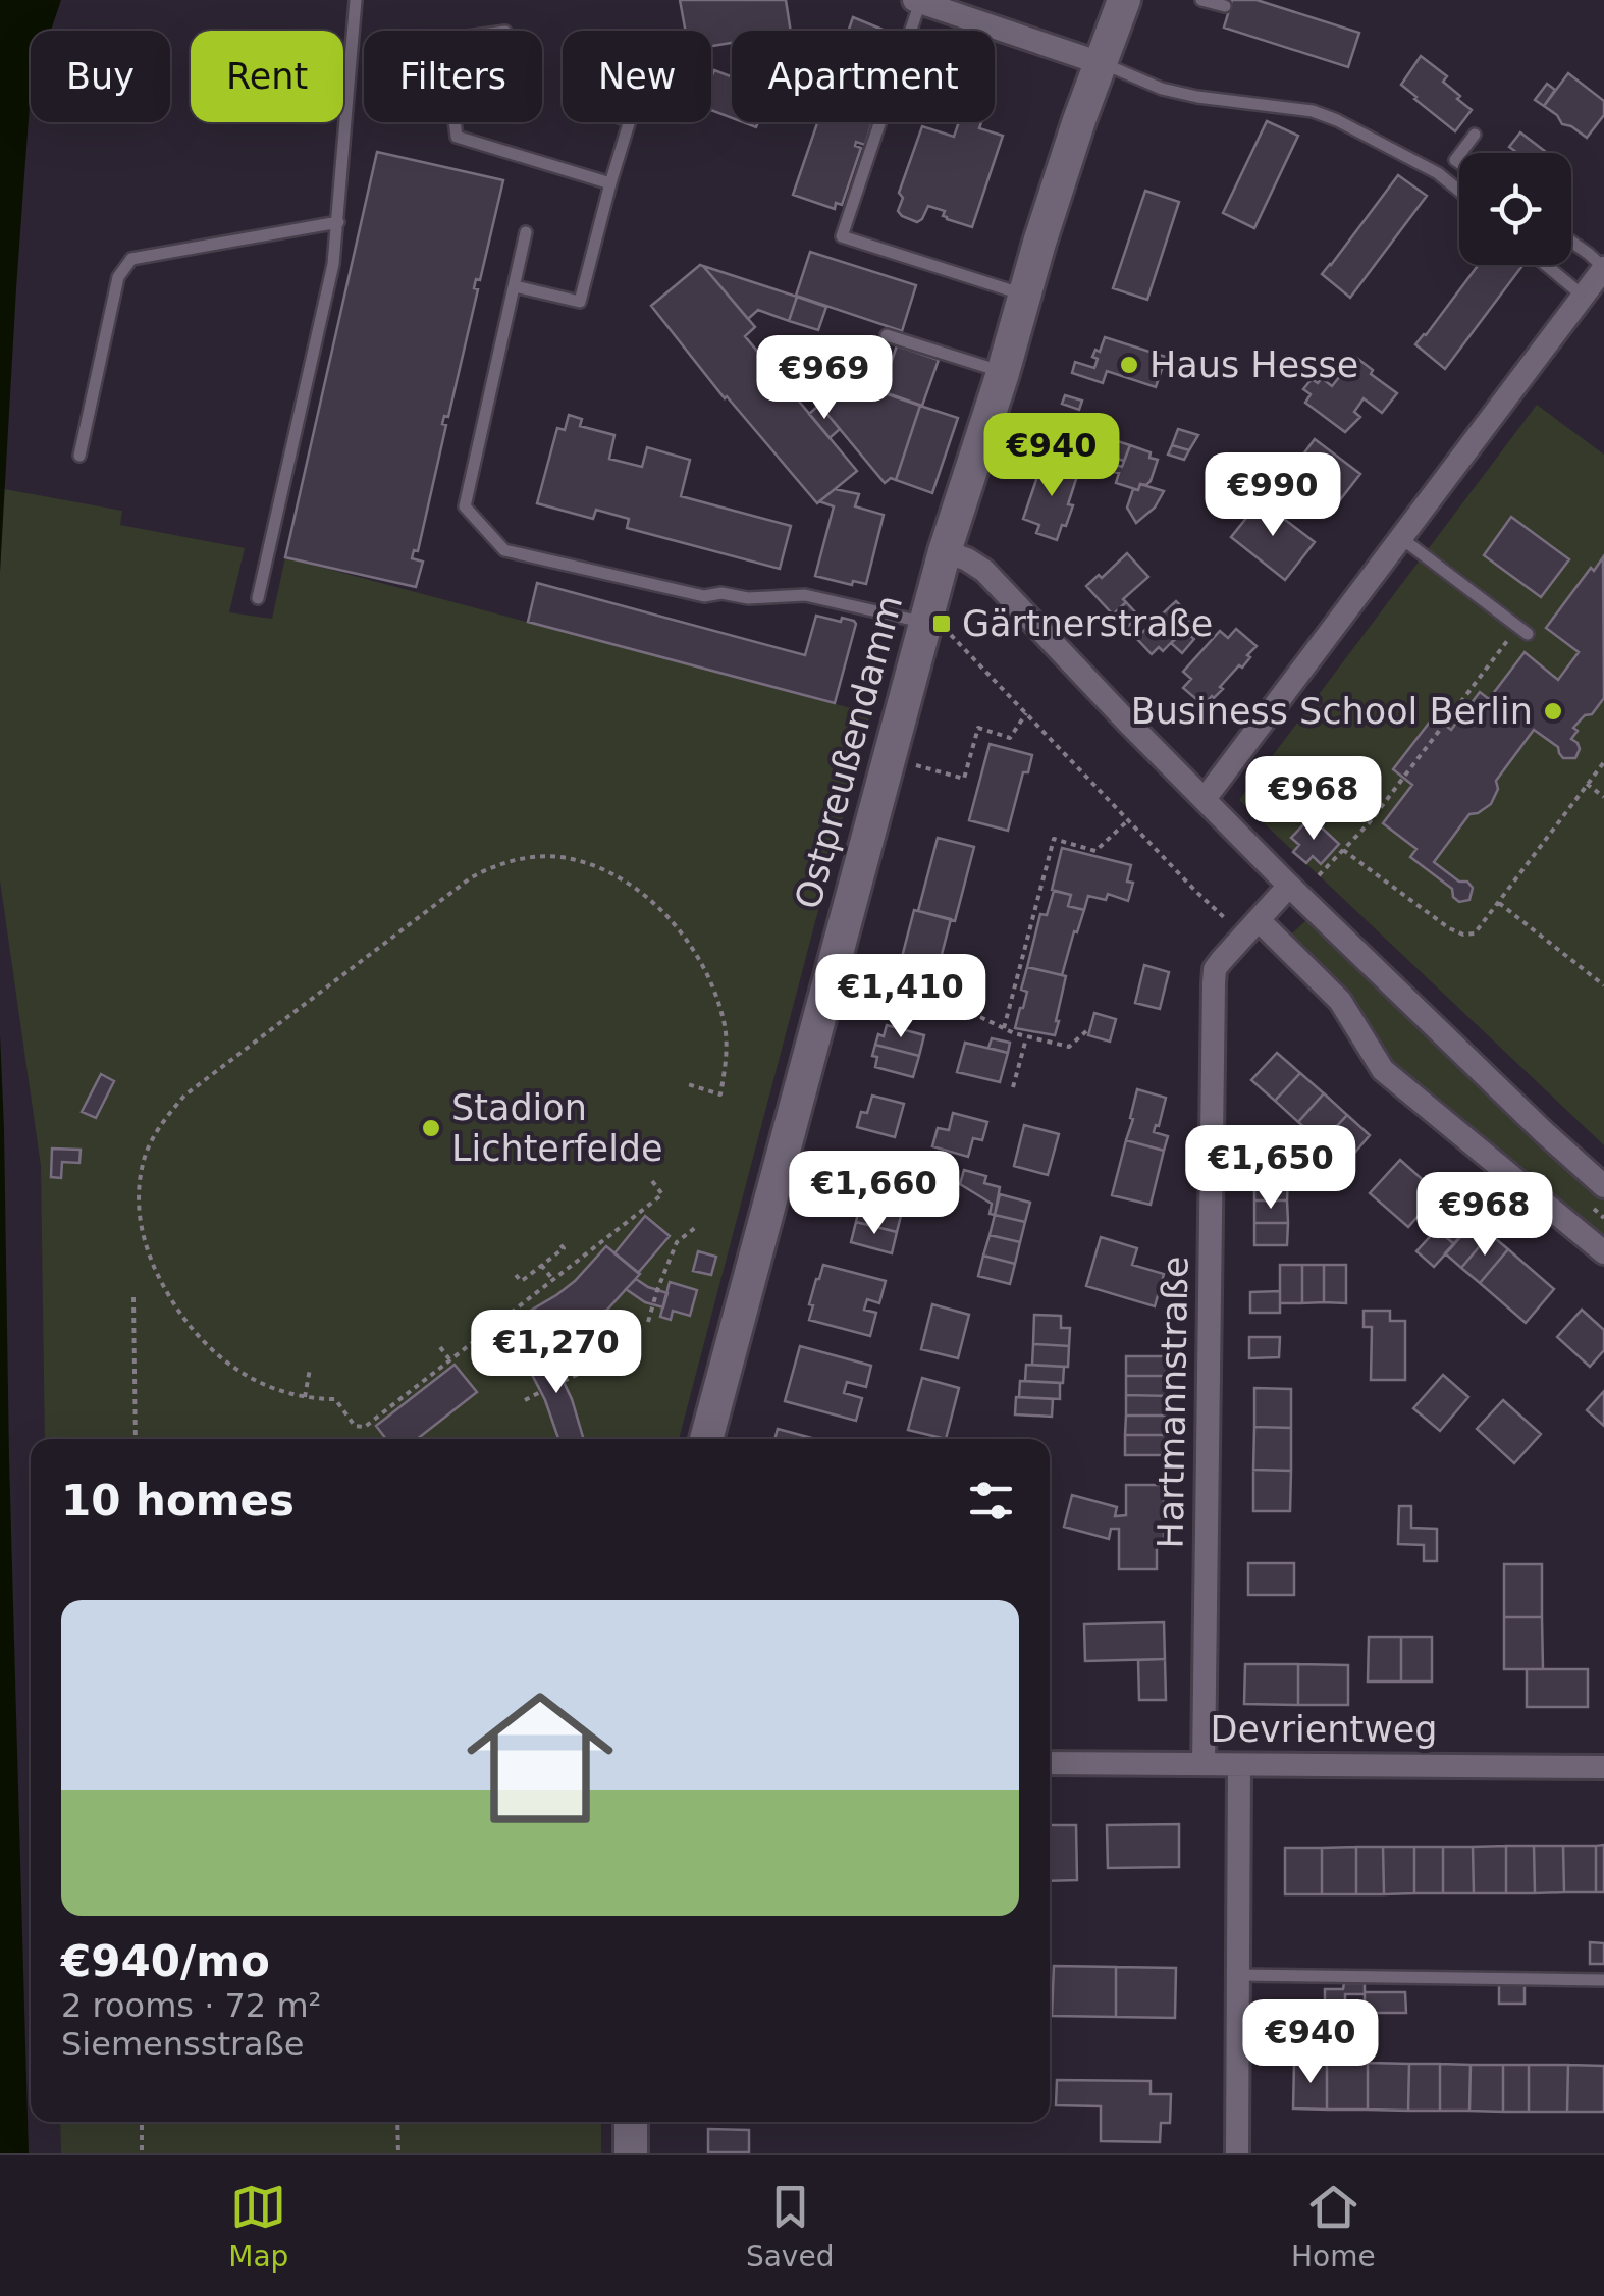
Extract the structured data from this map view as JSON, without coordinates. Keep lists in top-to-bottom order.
{
  "streets": {
    "street": ["Ostpreußendamm", "Hartmannstraße", "Devrientweg"]
  },
  "crossings": [
    ["Hartmannstraße", "Devrientweg"]
  ],
  "places": {
    "other": ["Haus Hesse", "Business School Berlin", "Stadion Lichterfelde"],
    "transit": ["Gärtnerstraße"]
  },
  "page": {
    "chip": [
      "Buy",
      "Rent",
      "Filters",
      "New",
      "Apartment"
    ],
    "price": [
      "€969",
      "€940",
      "€990",
      "€968",
      "€1,410",
      "€1,650",
      "€1,660",
      "€968",
      "€1,270",
      "€940"
    ],
    "heading": "10 homes",
    "list": [
      {
        "name": "€940/mo",
        "note": "2 rooms · 72 m² · Siemensstraße"
      }
    ],
    "tabs": ["Map", "Saved", "Home"]
  }
}
